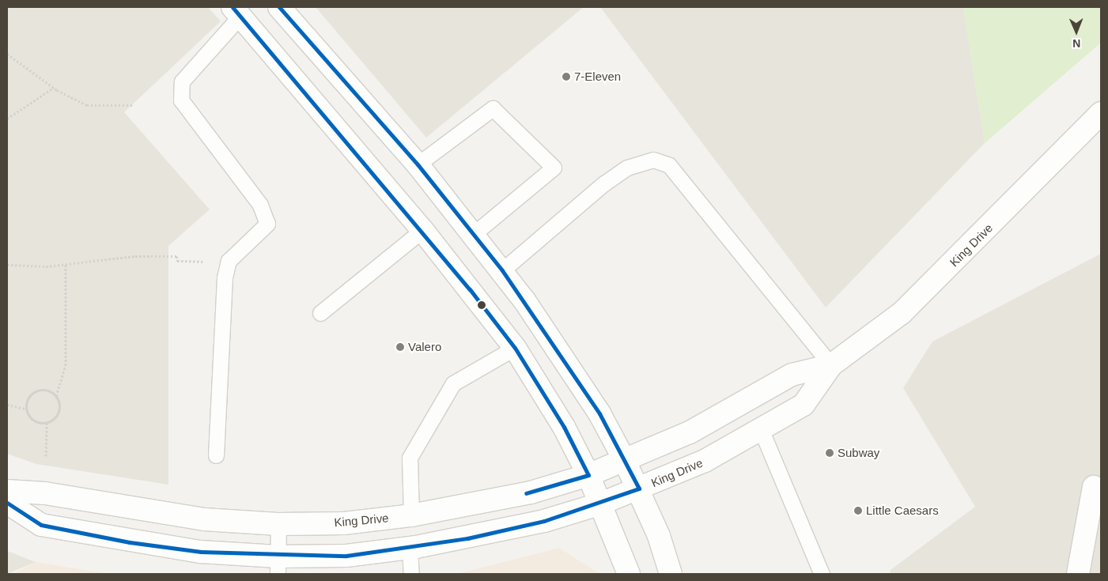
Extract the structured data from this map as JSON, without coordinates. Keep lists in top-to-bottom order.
{
  "streets": {
    "street": ["King Drive"]
  },
  "places": [
    "7-Eleven",
    "Valero",
    "Subway",
    "Little Caesars"
  ],
  "north": "bottom"
}
